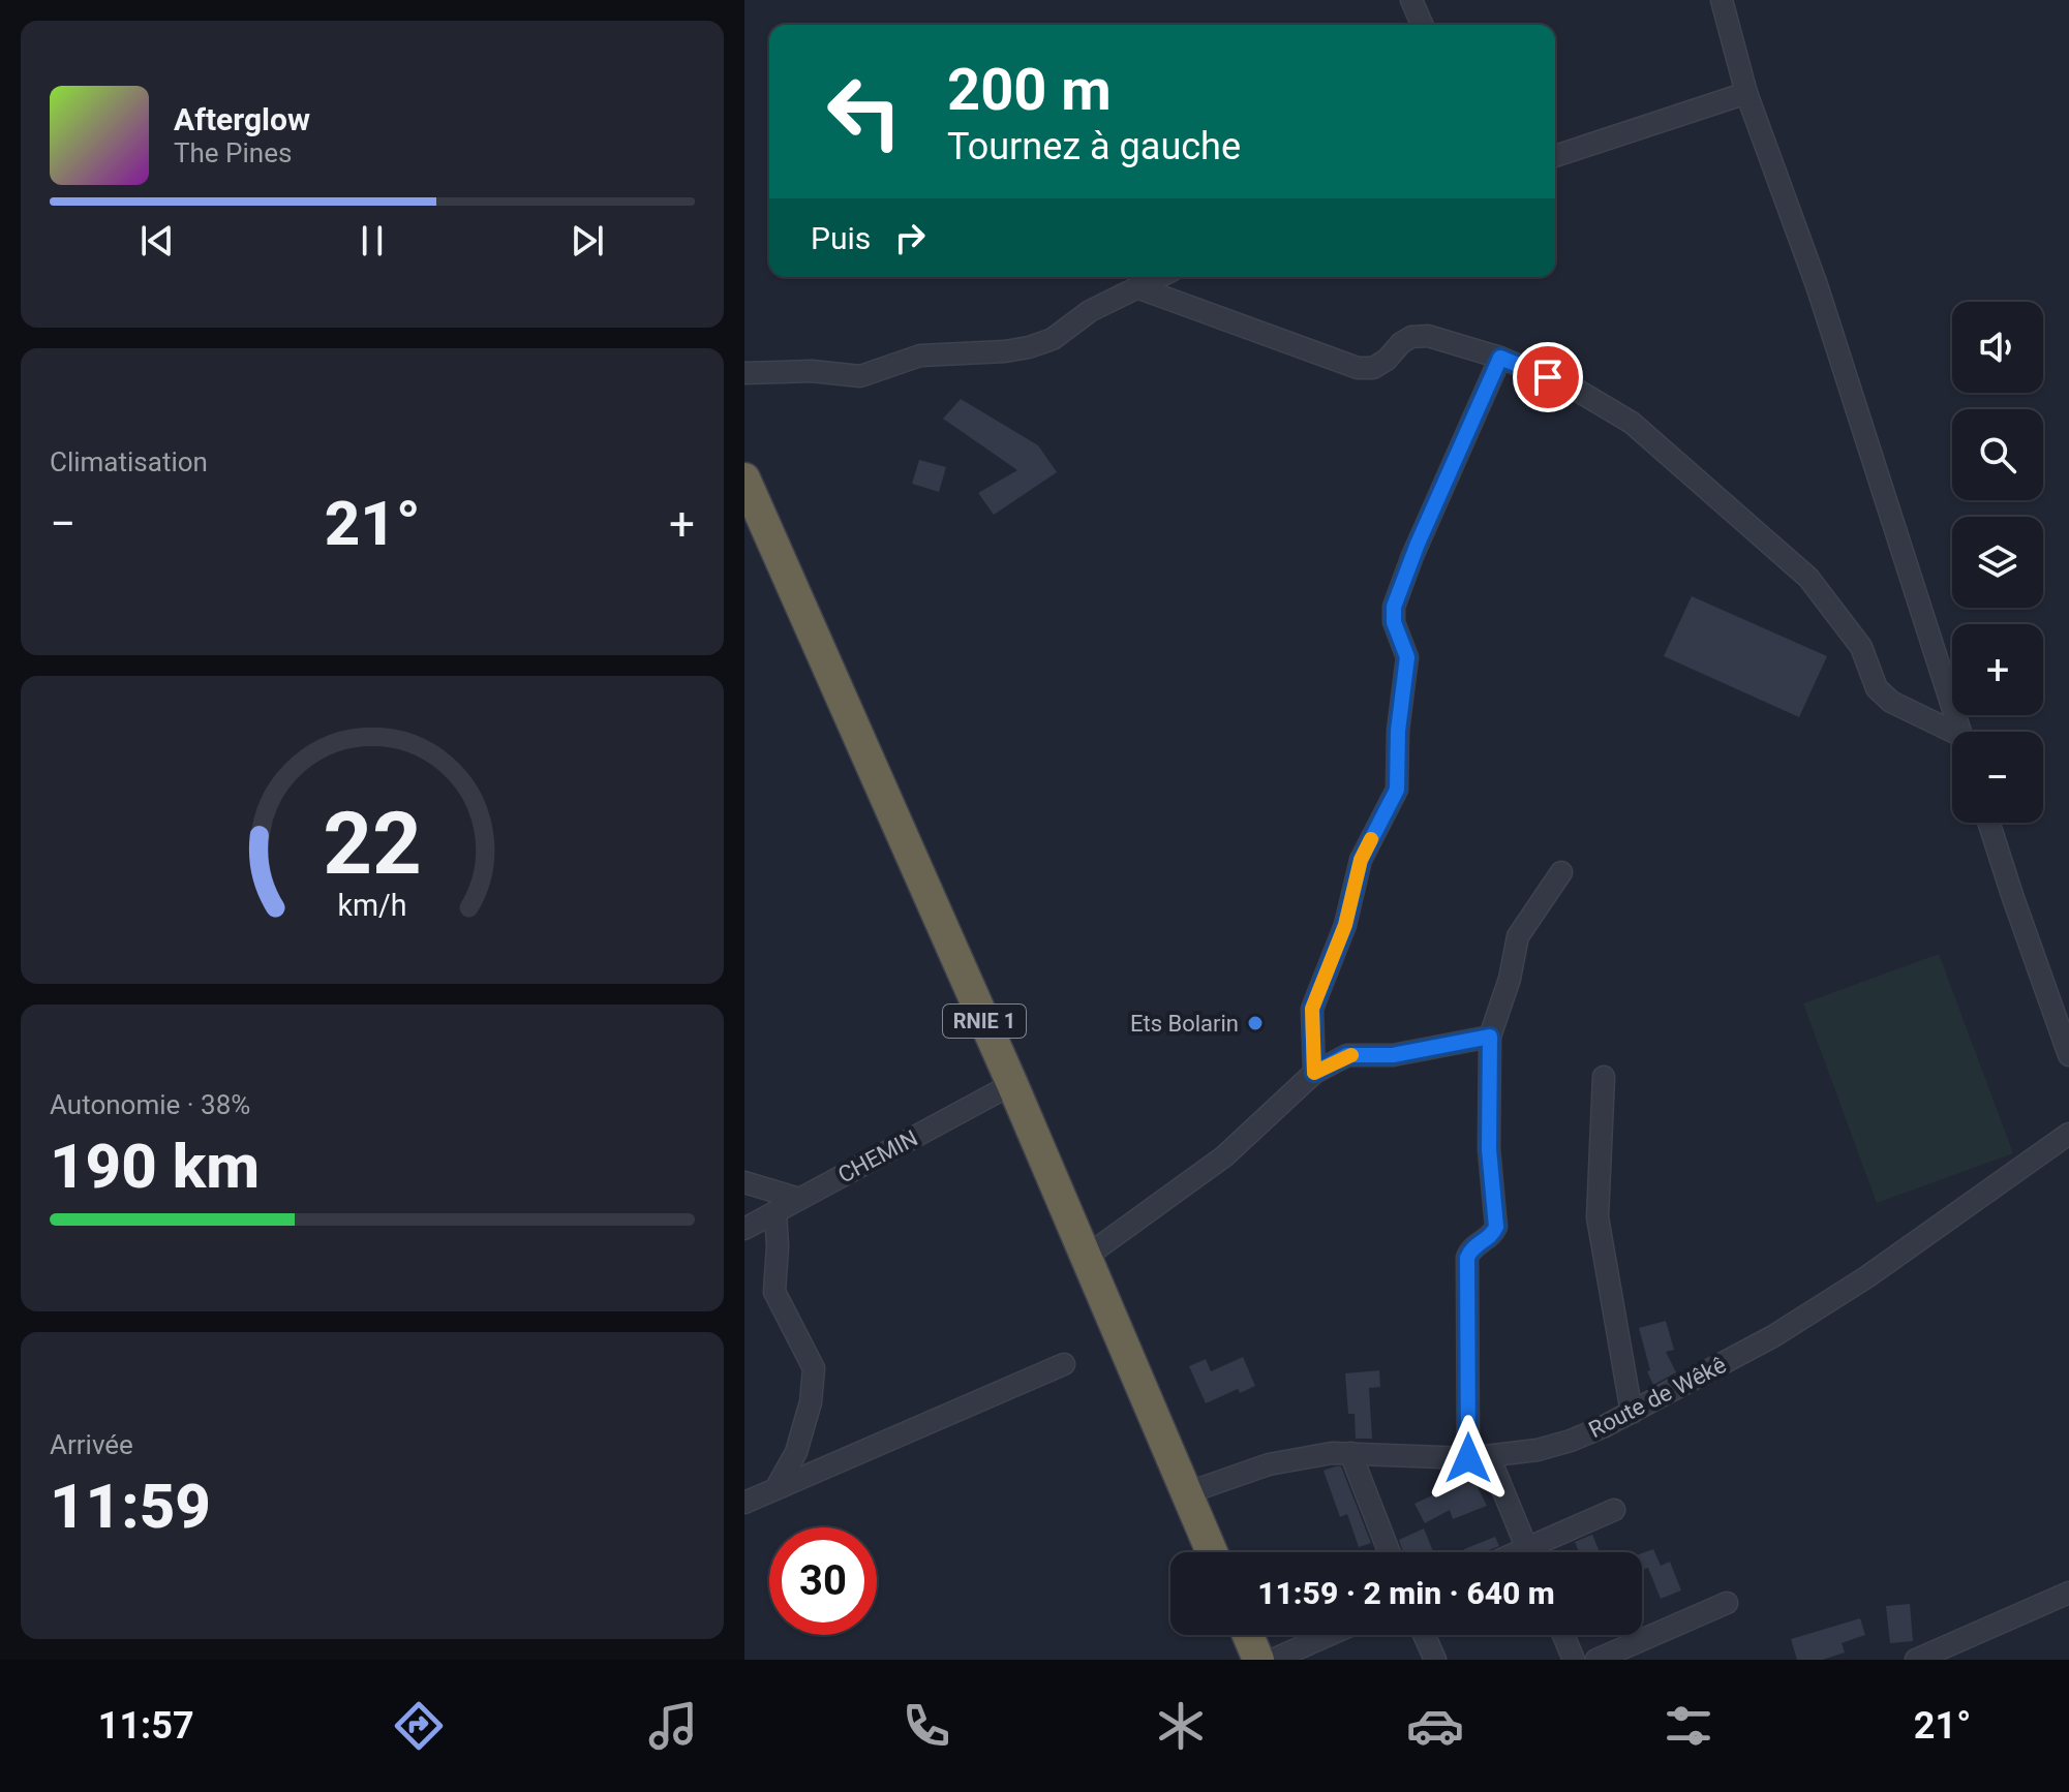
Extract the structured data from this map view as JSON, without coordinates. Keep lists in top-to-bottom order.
{
  "streets": {
    "highway": ["RNIE 1"],
    "street": ["CHEMIN", "Route de Wêkê"]
  },
  "crossings": [
    ["RNIE 1", "CHEMIN"],
    ["RNIE 1", "Route de Wêkê"]
  ],
  "places": ["Ets Bolarin"],
  "page": {
    "turn": ["200 m", "Tournez à gauche"],
    "song": ["Afterglow", "The Pines"],
    "then": "Puis",
    "map_buttons": ["+", "−"],
    "tile": [
      "Climatisation",
      ["Autonomie · 38%", "190 km"],
      ["Arrivée", "11:59"]
    ],
    "heat": ["−", "21°", "+"],
    "limit": "30",
    "trip": "11:59 · 2 min · 640 m",
    "tabs": ["11:57", "21°"],
    "gauge": ["22", "km/h"]
  }
}
